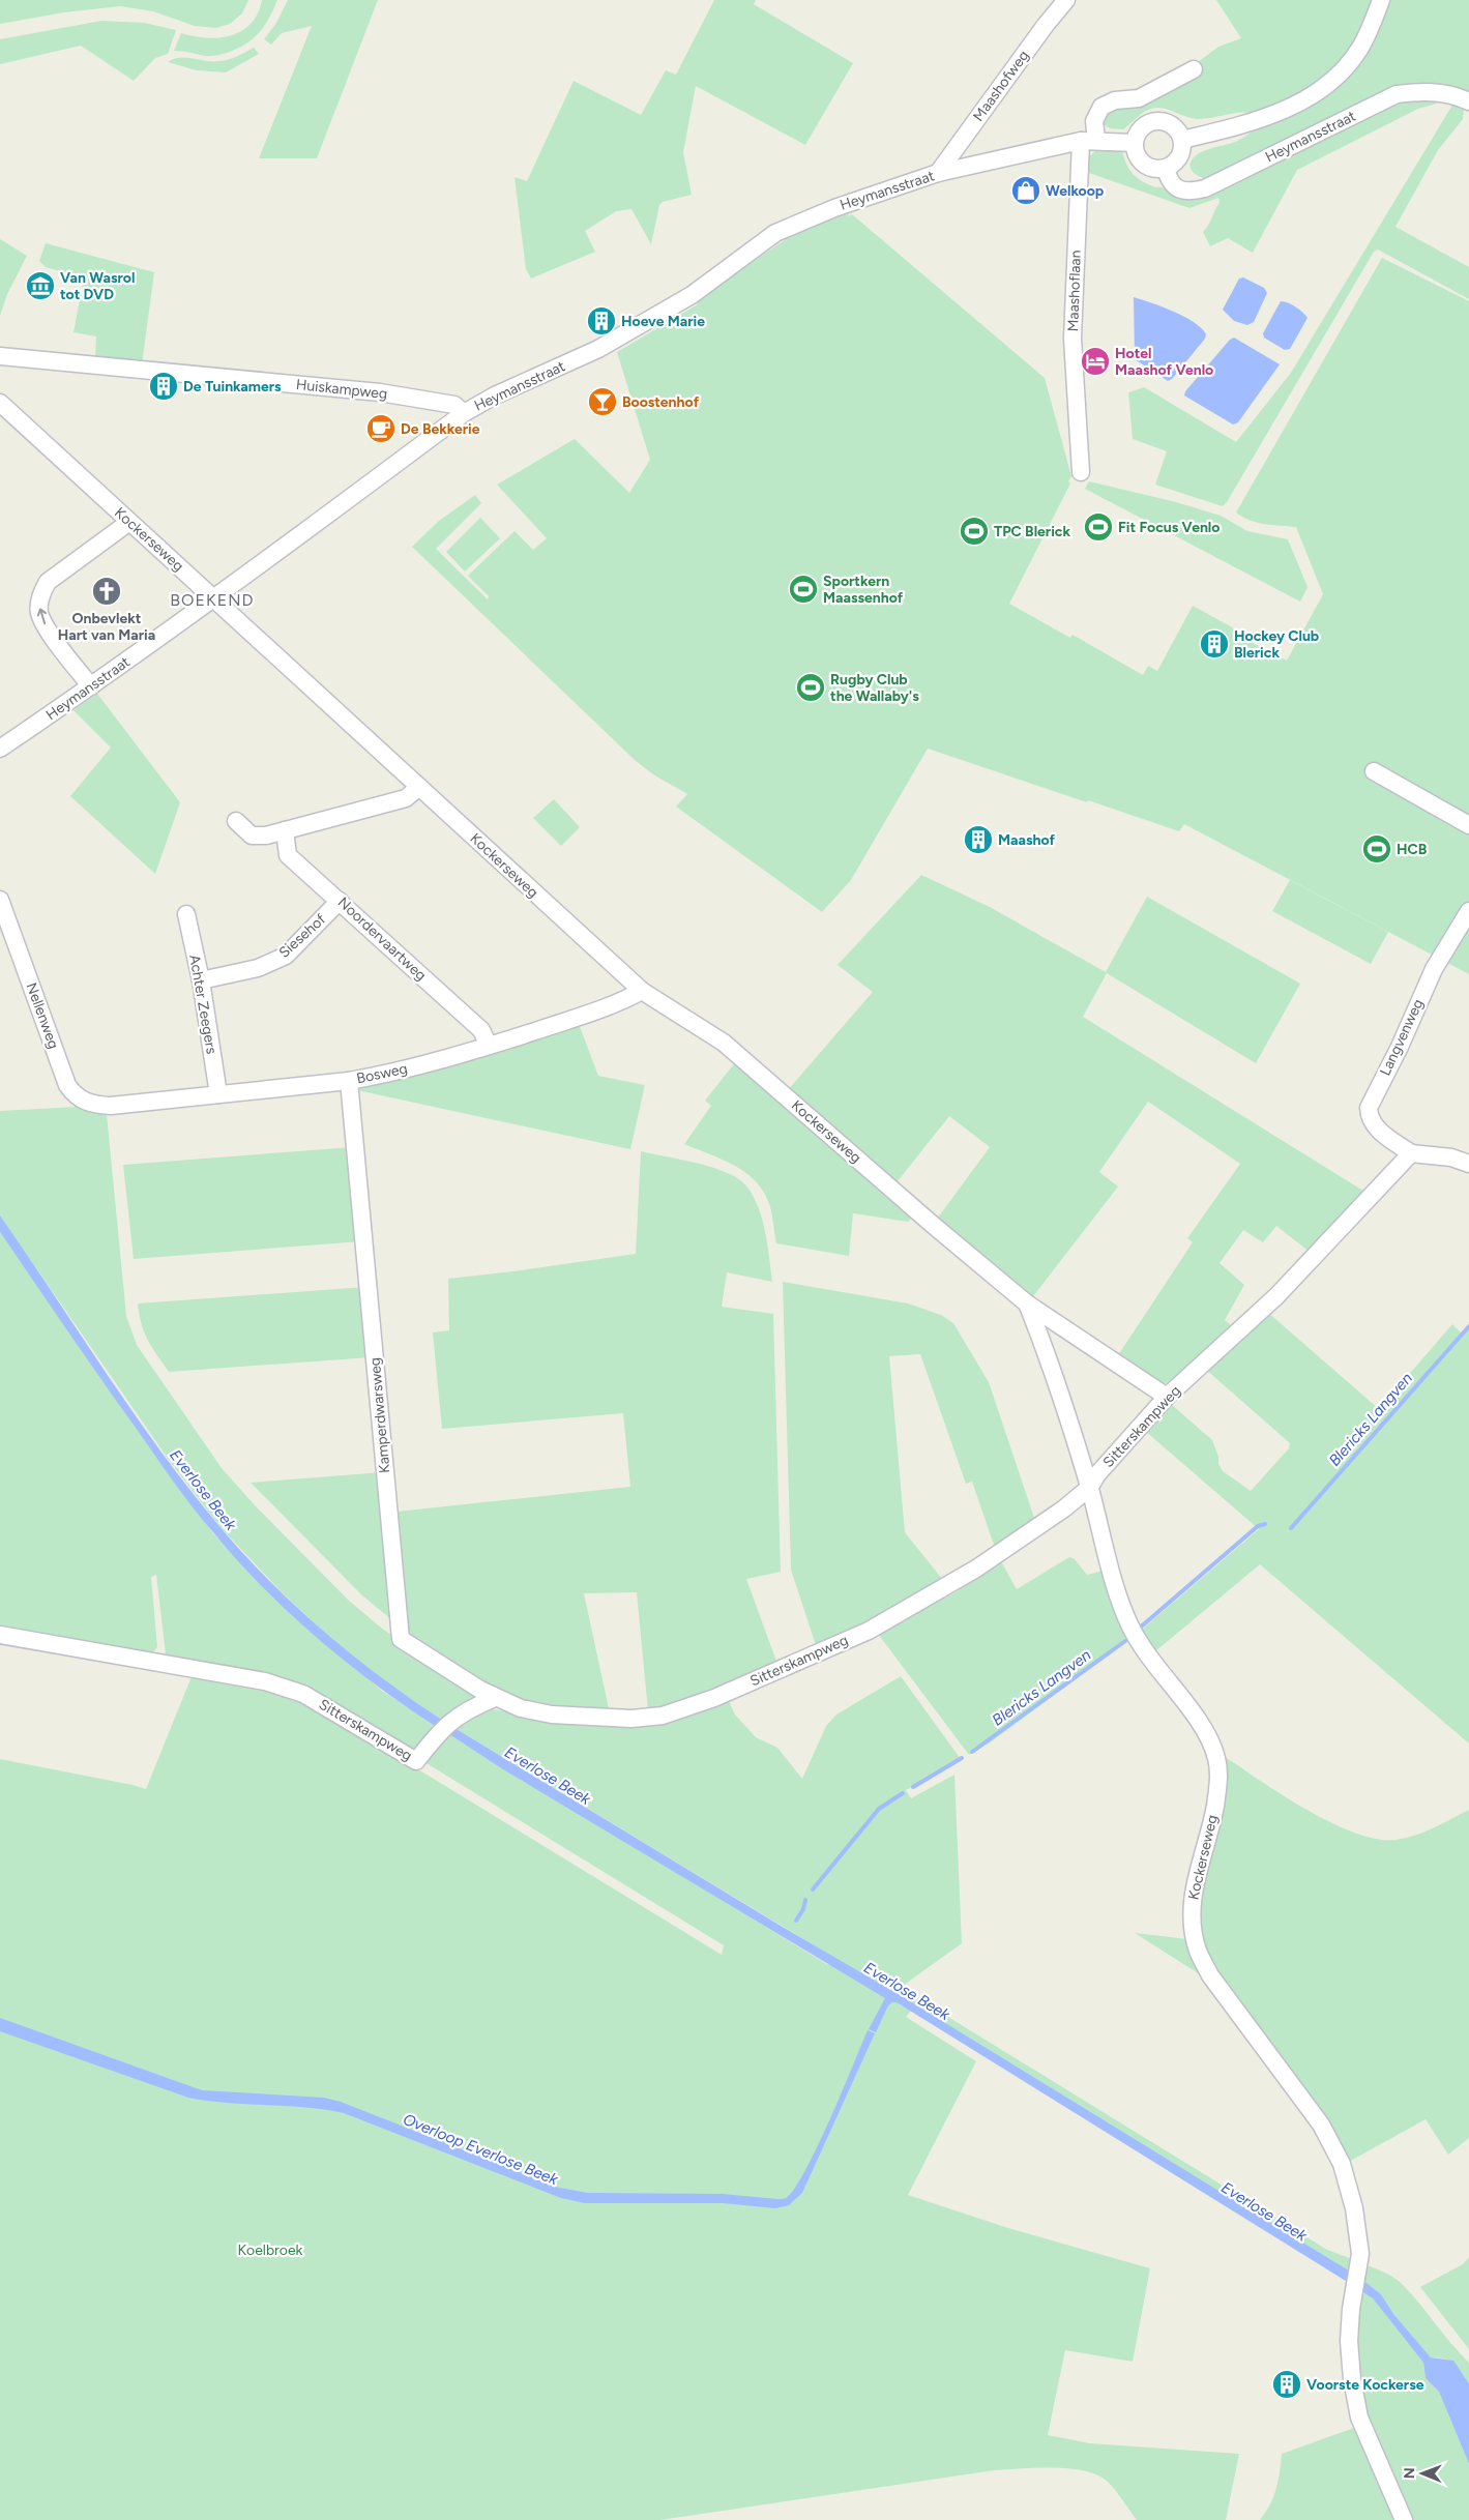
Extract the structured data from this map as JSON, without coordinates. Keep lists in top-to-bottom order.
{
  "streets": {
    "street": [
      "Maashofweg",
      "Heymansstraat",
      "Maashoflaan",
      "Huiskampweg",
      "Kockerseweg",
      "Siesehof",
      "Noordervaartweg",
      "Achter Zeegers",
      "Nellenweg",
      "Langvenweg",
      "Bosweg",
      "Kamperdwarsweg",
      "Sitterskampweg"
    ]
  },
  "crossings": [
    ["Maashofweg", "Heymansstraat"],
    ["Heymansstraat", "Maashoflaan"],
    ["Heymansstraat", "Huiskampweg"],
    ["Heymansstraat", "Kockerseweg"],
    ["Kockerseweg", "Bosweg"],
    ["Kockerseweg", "Sitterskampweg"],
    ["Siesehof", "Noordervaartweg"],
    ["Siesehof", "Achter Zeegers"],
    ["Noordervaartweg", "Bosweg"],
    ["Achter Zeegers", "Bosweg"],
    ["Nellenweg", "Bosweg"],
    ["Langvenweg", "Sitterskampweg"],
    ["Bosweg", "Kamperdwarsweg"],
    ["Kamperdwarsweg", "Sitterskampweg"]
  ],
  "districts": ["BOEKEND"],
  "water": ["Blericks Langven", "Everlose Beek", "Overloop Everlose Beek"],
  "parks": ["Koelbroek"],
  "places": {
    "shop": ["Welkoop"],
    "museum": ["Van Wasrol tot DVD"],
    "building": [
      "Hoeve Marie",
      "De Tuinkamers",
      "Hockey Club Blerick",
      "Maashof",
      "Voorste Kockerse"
    ],
    "hotel": ["Hotel Maashof Venlo"],
    "bar": ["Boostenhof"],
    "cafe": ["De Bekkerie"],
    "sports": [
      "Fit Focus Venlo",
      "TPC Blerick",
      "Sportkern Maassenhof",
      "Rugby Club the Wallaby's",
      "HCB"
    ],
    "church": ["Onbevlekt Hart van Maria"]
  },
  "north": "left"
}
